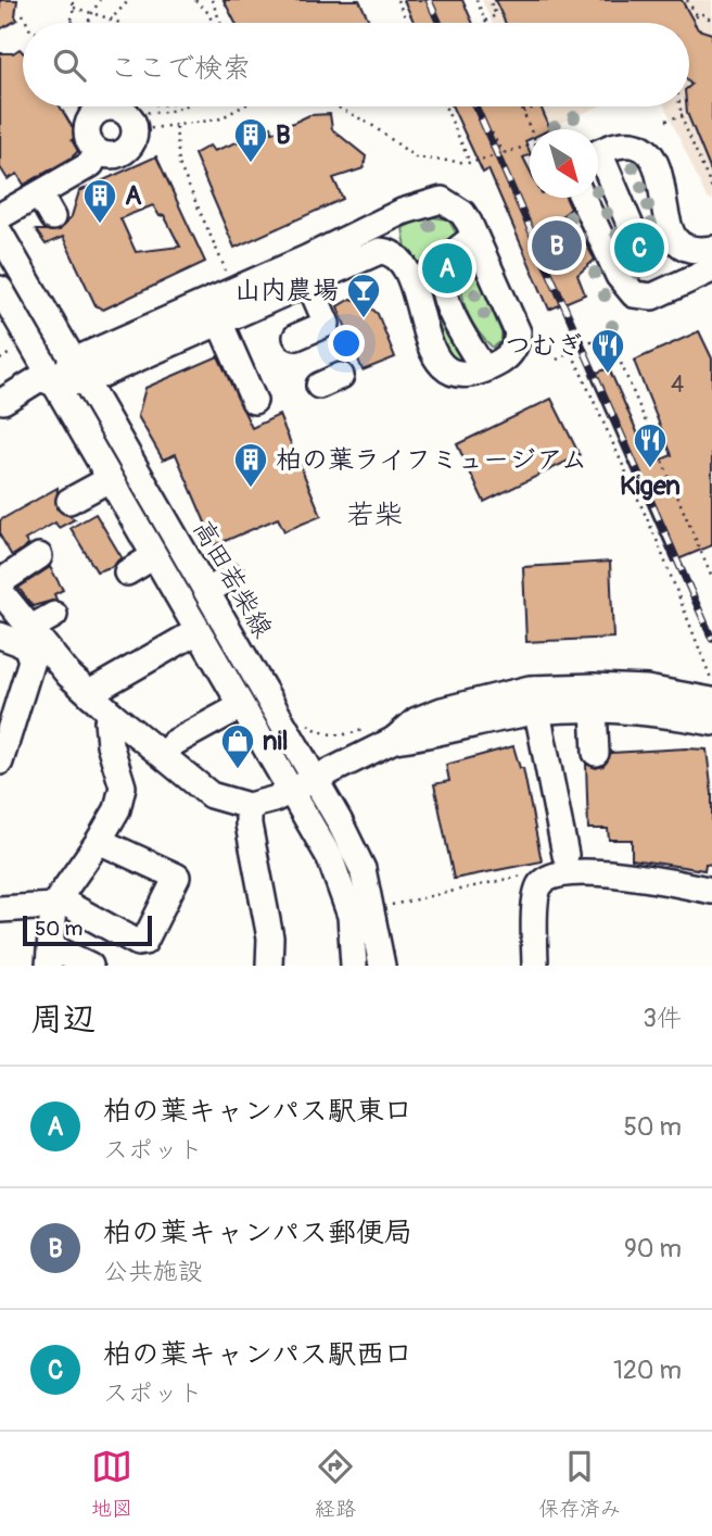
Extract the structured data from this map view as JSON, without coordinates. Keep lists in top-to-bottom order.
{
  "streets": {
    "street": ["高田若柴線"]
  },
  "districts": ["若柴"],
  "places": {
    "building": ["B", "A", "柏の葉ライフミュージアム"],
    "bar": ["山内農場"],
    "restaurant": ["つむぎ", "Kigen"],
    "shop": ["nil"]
  },
  "house_numbers": ["4"],
  "scale_bar": "50 m",
  "north": "bottom right",
  "page": {
    "search": "ここで検索",
    "pins": ["B", "C", "A"],
    "scale": "50 m",
    "heading": ["周辺", "3件"],
    "list": [
      {
        "mark": "A",
        "name": "柏の葉キャンパス駅東口",
        "note": "スポット",
        "value": "50 m"
      },
      {
        "mark": "B",
        "name": "柏の葉キャンパス郵便局",
        "note": "公共施設",
        "value": "90 m"
      },
      {
        "mark": "C",
        "name": "柏の葉キャンパス駅西口",
        "note": "スポット",
        "value": "120 m"
      }
    ],
    "nav": ["地図", "経路", "保存済み"]
  }
}
